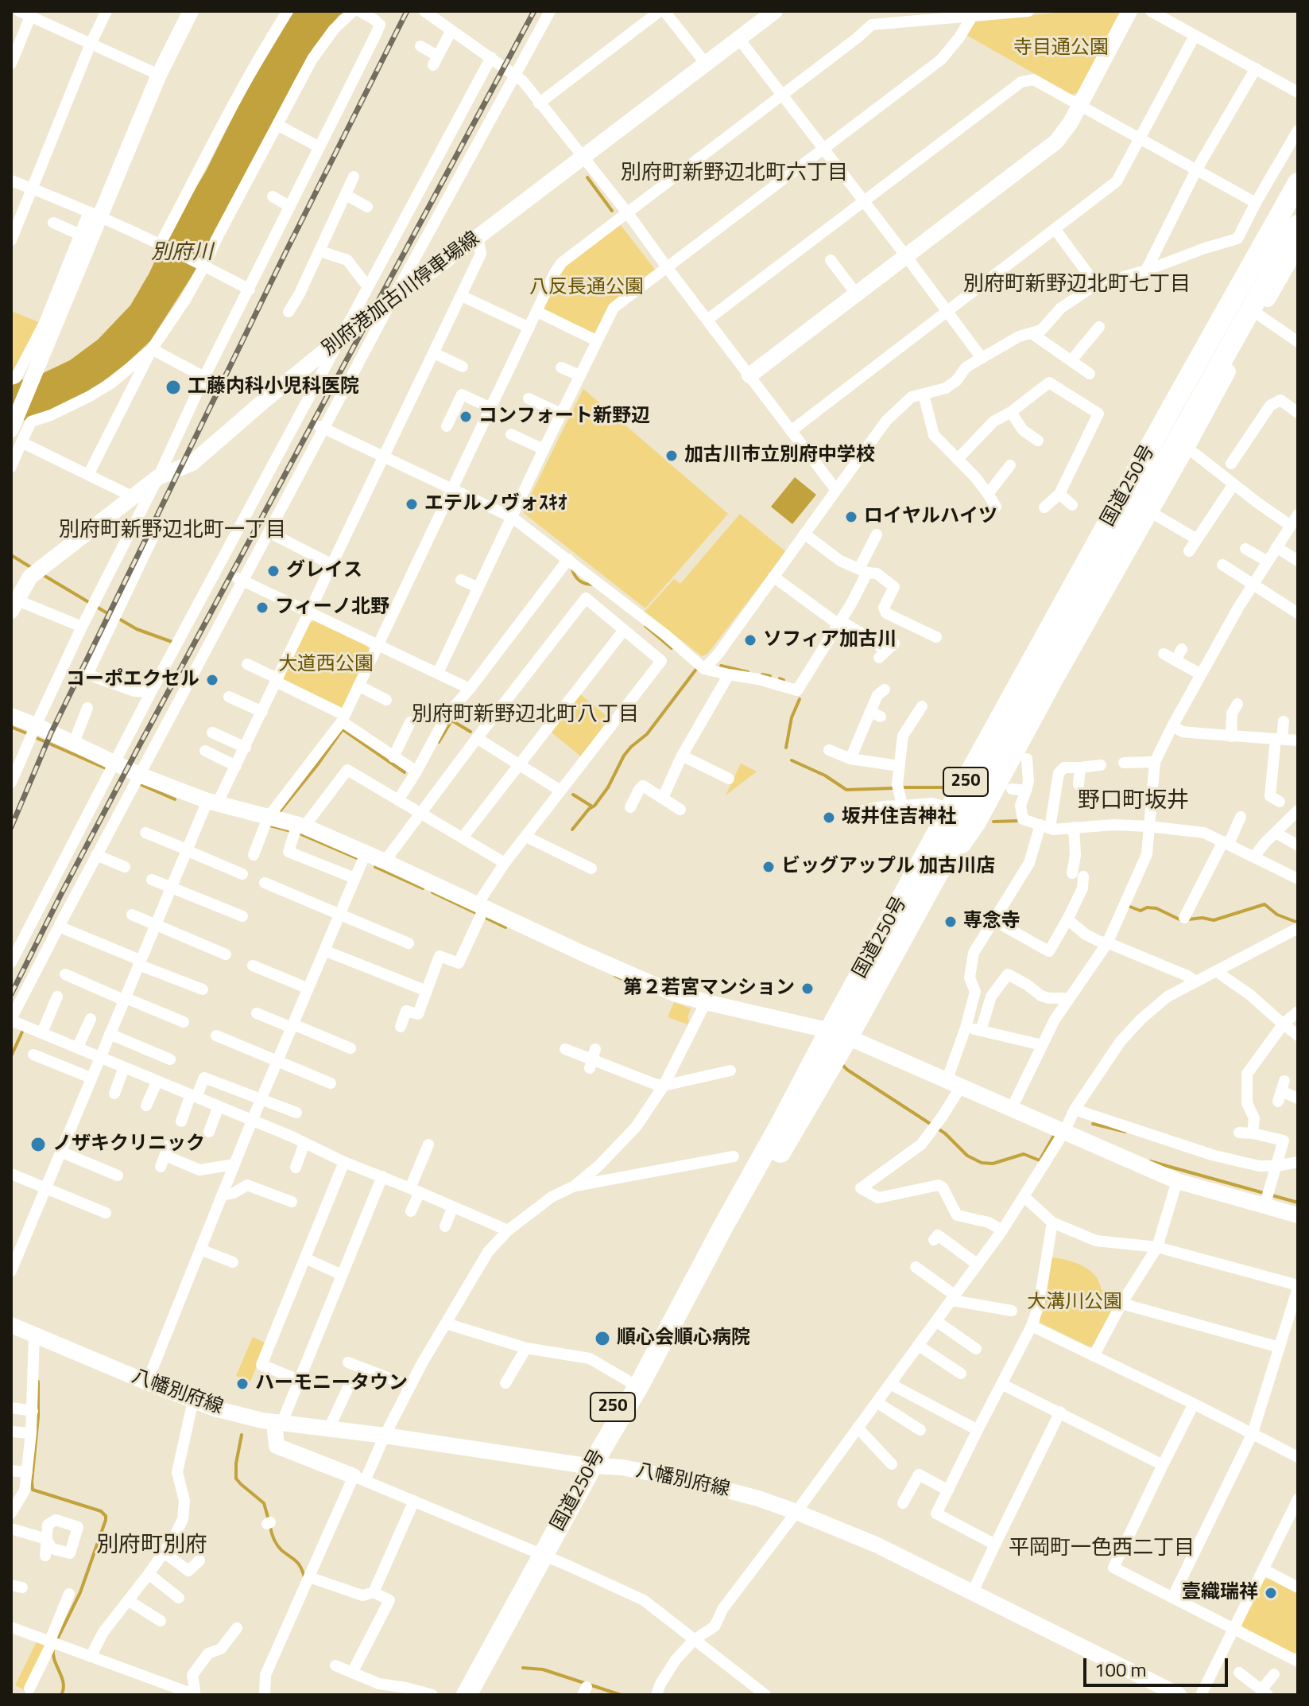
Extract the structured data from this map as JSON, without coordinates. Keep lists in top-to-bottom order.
{
  "streets": {
    "highway": ["国道250号", "250"],
    "street": ["別府港加古川停車場線", "八幡別府線"]
  },
  "crossings": [
    ["国道250号", "250"],
    ["250", "八幡別府線"]
  ],
  "districts": [
    "別府町新野辺北町六丁目",
    "別府町新野辺北町七丁目",
    "別府町新野辺北町一丁目",
    "別府町新野辺北町八丁目",
    "野口町坂井",
    "別府町別府",
    "平岡町一色西二丁目"
  ],
  "water": ["別府川"],
  "parks": [
    "寺目通公園",
    "八反長通公園",
    "大道西公園",
    "大溝川公園"
  ],
  "places": [
    "工藤内科小児科医院",
    "コンフォート新野辺",
    "加古川市立別府中学校",
    "エテルノヴォｽｷｵ",
    "ロイヤルハイツ",
    "グレイス",
    "フィーノ北野",
    "ソフィア加古川",
    "コーポエクセル",
    "坂井住吉神社",
    "ビッグアップル 加古川店",
    "専念寺",
    "第２若宮マンション",
    "ノザキクリニック",
    "順心会順心病院",
    "ハーモニータウン",
    "壹織瑞祥"
  ],
  "scale_bar": "100 m"
}
